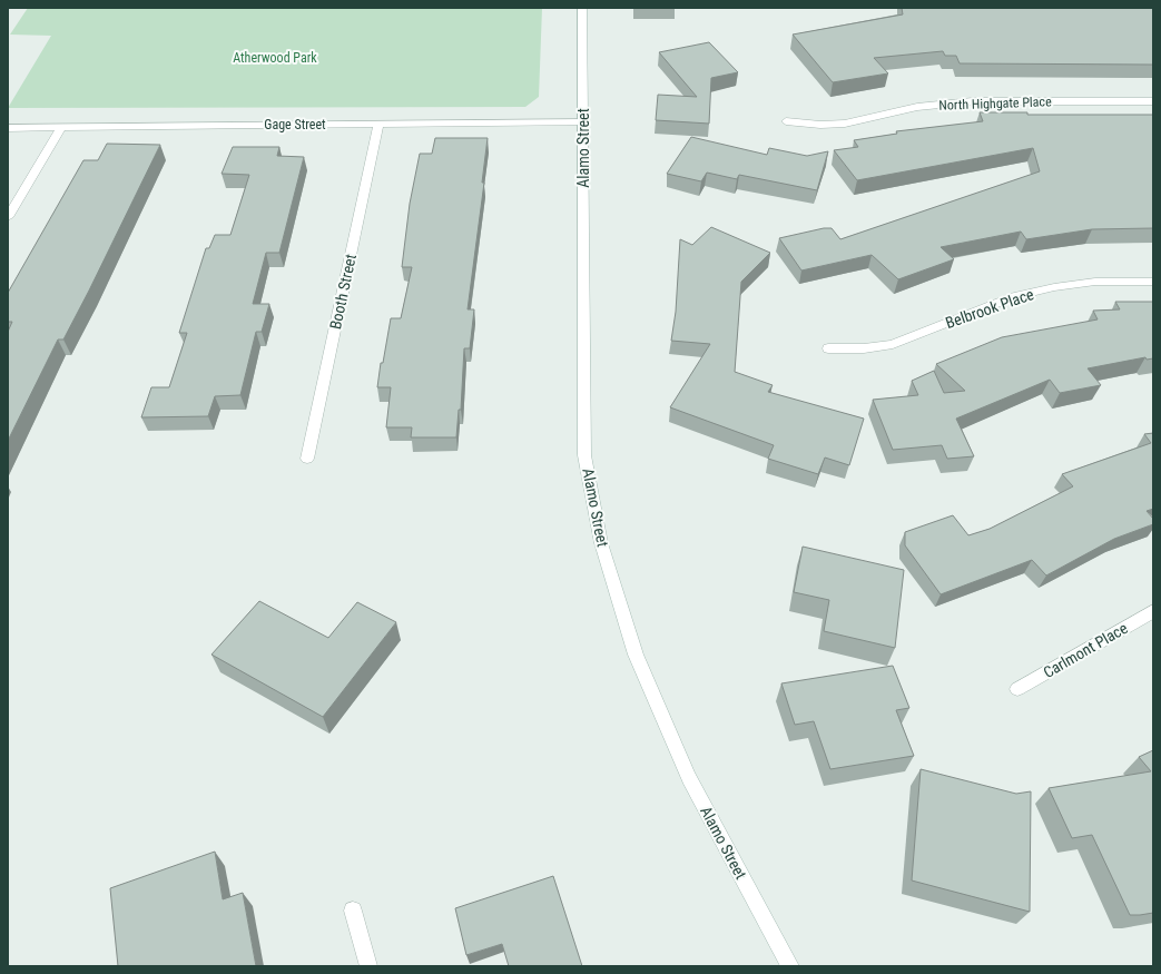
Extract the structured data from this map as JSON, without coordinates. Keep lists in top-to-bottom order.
{
  "streets": {
    "street": [
      "North Highgate Place",
      "Gage Street",
      "Alamo Street",
      "Booth Street",
      "Belbrook Place",
      "Carlmont Place"
    ]
  },
  "crossings": [
    ["Gage Street", "Alamo Street"],
    ["Gage Street", "Booth Street"]
  ],
  "parks": ["Atherwood Park"]
}
